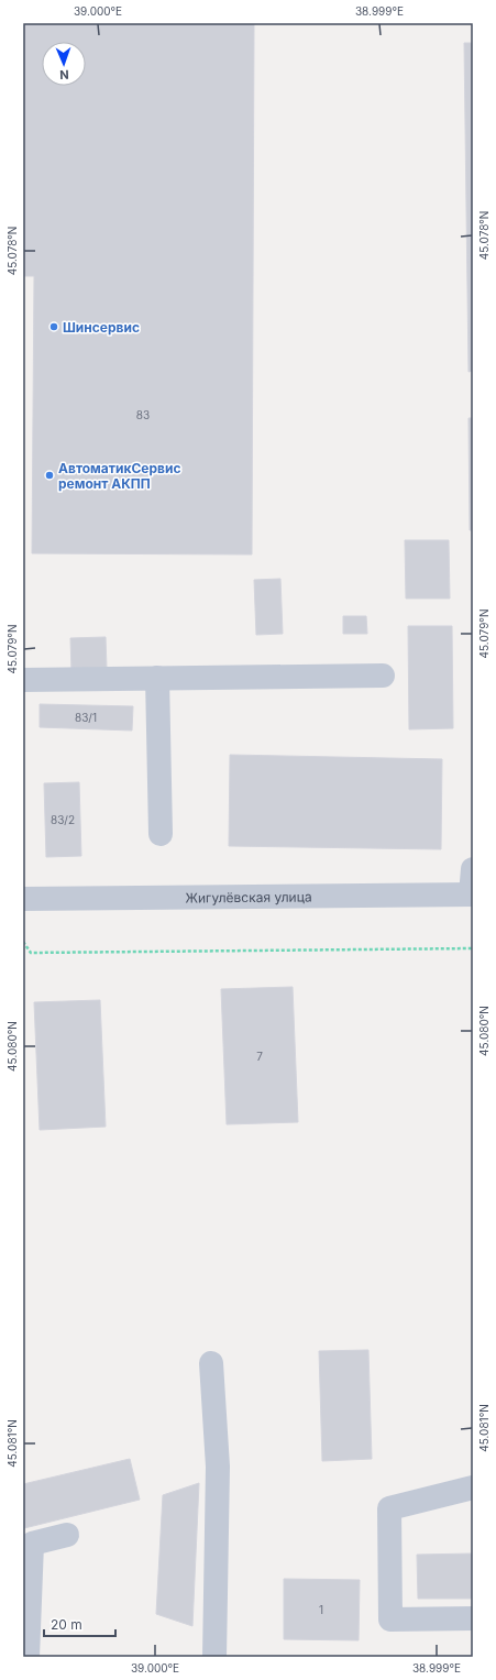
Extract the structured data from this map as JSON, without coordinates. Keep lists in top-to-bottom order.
{
  "streets": {
    "street": ["Жигулёвская улица"]
  },
  "places": ["Шинсервис", "АвтоматикСервис ремонт АКПП"],
  "house_numbers": [
    "83",
    "83/1",
    "83/2",
    "7",
    "1"
  ],
  "scale_bar": "20 m",
  "north": "bottom",
  "coordinates": [
    "39.000°E",
    "38.999°E",
    "45.078°N",
    "45.079°N",
    "45.080°N",
    "45.081°N"
  ]
}
